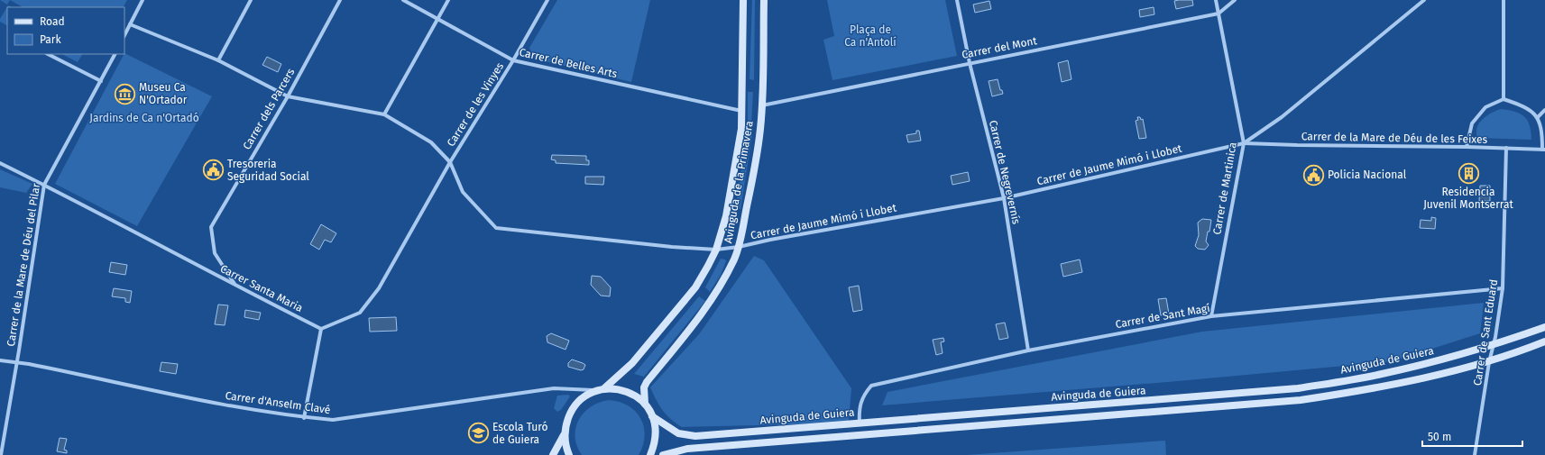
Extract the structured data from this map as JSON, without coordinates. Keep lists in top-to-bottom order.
{
  "streets": {
    "main road": ["Avinguda de la Primavera", "Avinguda de Guiera"],
    "street": [
      "Carrer del Mont",
      "Carrer de Belles Arts",
      "Carrer de les Vinyes",
      "Carrer dels Parcers",
      "Carrer de la Mare de Déu de les Feixes",
      "Carrer de Jaume Mimó i Llobet",
      "Carrer de Negrevernís",
      "Carrer de Martinica",
      "Carrer de la Mare de Déu del Pilar",
      "Carrer Santa Maria",
      "Carrer de Sant Magí",
      "Carrer de Sant Eduard",
      "Carrer d'Anselm Clavé"
    ]
  },
  "crossings": [
    ["Carrer del Mont", "Carrer de Negrevernís"],
    ["Carrer del Mont", "Avinguda de la Primavera"],
    ["Carrer del Mont", "Carrer de Martinica"],
    ["Carrer de Belles Arts", "Carrer de les Vinyes"],
    ["Carrer de Belles Arts", "Avinguda de la Primavera"],
    ["Carrer de les Vinyes", "Carrer de Jaume Mimó i Llobet"],
    ["Carrer dels Parcers", "Carrer de Jaume Mimó i Llobet"],
    ["Carrer dels Parcers", "Carrer Santa Maria"],
    ["Carrer de la Mare de Déu de les Feixes", "Carrer de Jaume Mimó i Llobet"],
    ["Carrer de la Mare de Déu de les Feixes", "Carrer de Martinica"],
    ["Carrer de la Mare de Déu de les Feixes", "Carrer de Sant Eduard"],
    ["Carrer de Jaume Mimó i Llobet", "Carrer de Negrevernís"],
    ["Carrer de Jaume Mimó i Llobet", "Avinguda de la Primavera"],
    ["Carrer de Jaume Mimó i Llobet", "Carrer de Martinica"],
    ["Carrer de Negrevernís", "Carrer de Sant Magí"],
    ["Avinguda de la Primavera", "Carrer d'Anselm Clavé"],
    ["Carrer de Martinica", "Carrer de Sant Magí"],
    ["Carrer de la Mare de Déu del Pilar", "Carrer Santa Maria"],
    ["Carrer de la Mare de Déu del Pilar", "Carrer d'Anselm Clavé"],
    ["Carrer de Sant Magí", "Carrer de Sant Eduard"],
    ["Carrer de Sant Magí", "Avinguda de Guiera"],
    ["Carrer de Sant Eduard", "Avinguda de Guiera"]
  ],
  "parks": ["Plaça de Ca n'Antolí", "Jardins de Ca n'Ortadó"],
  "places": {
    "museum": ["Museu Ca N'Ortador"],
    "public building": ["Tresoreria Seguridad Social", "Policia Nacional"],
    "building": ["Residencia Juvenil Montserrat"],
    "school or university": ["Escola Turó de Guiera"]
  },
  "legend": ["Road", "Park"],
  "scale_bar": "50 m"
}
